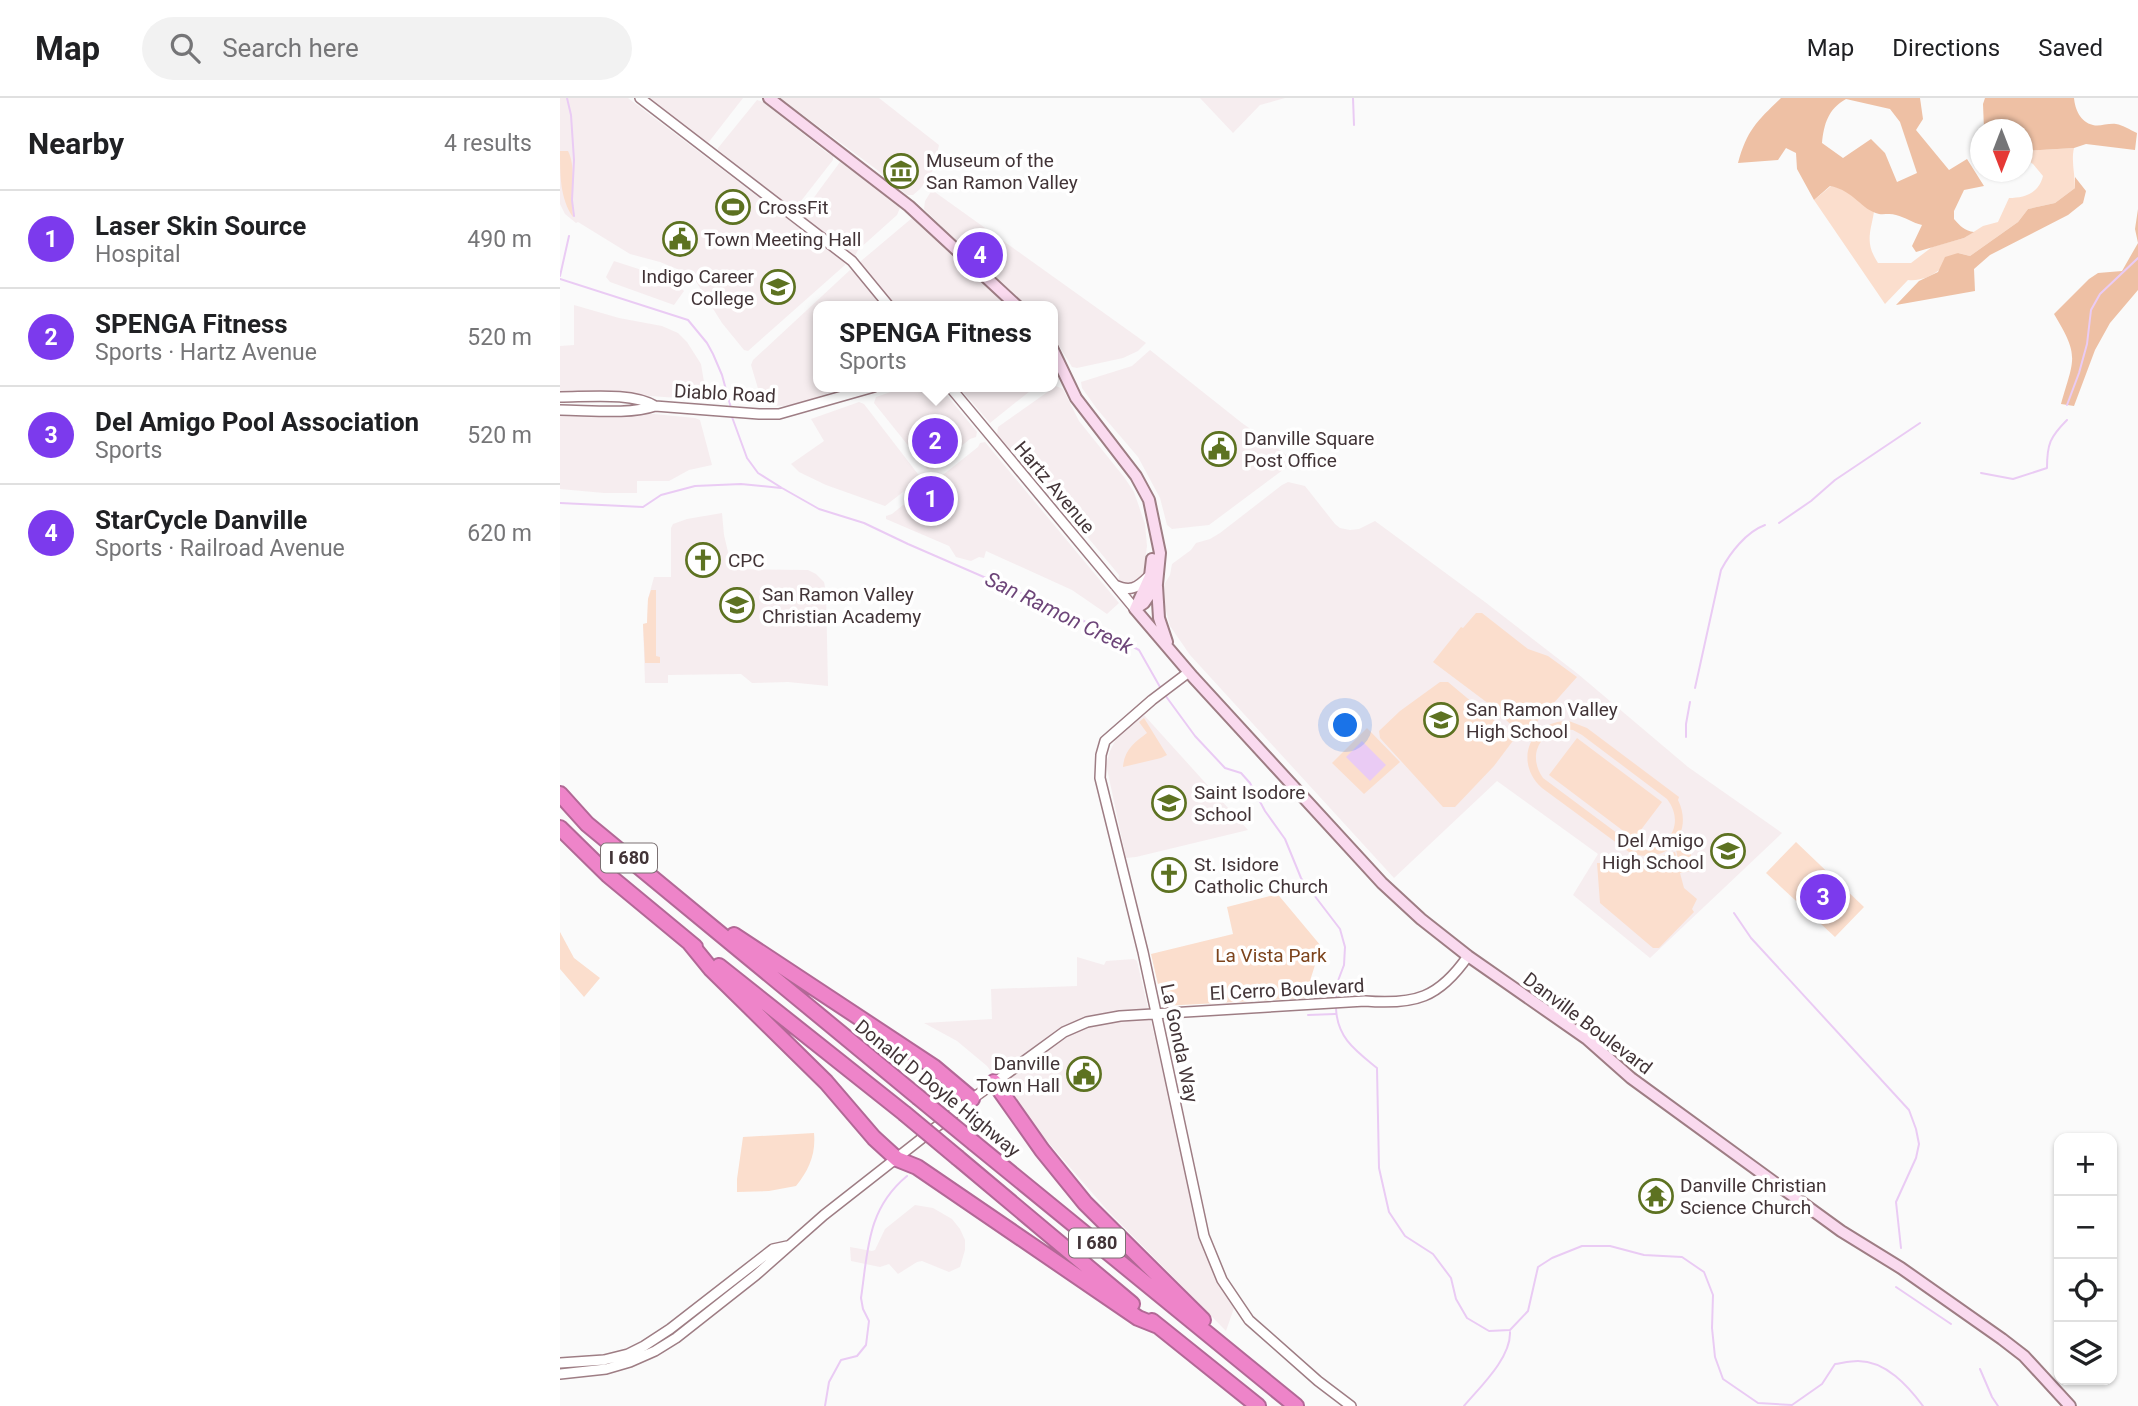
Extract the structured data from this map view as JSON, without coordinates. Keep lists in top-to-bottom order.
{
  "streets": {
    "highway": ["I 680", "Donald D Doyle Highway"],
    "main road": ["Danville Boulevard"],
    "street": [
      "Diablo Road",
      "Hartz Avenue",
      "El Cerro Boulevard",
      "La Gonda Way"
    ]
  },
  "crossings": [
    ["Hartz Avenue", "Danville Boulevard"],
    ["El Cerro Boulevard", "Danville Boulevard"],
    ["El Cerro Boulevard", "La Gonda Way"],
    ["Danville Boulevard", "La Gonda Way"]
  ],
  "water": ["San Ramon Creek"],
  "parks": ["La Vista Park"],
  "places": {
    "museum": ["Museum of the San Ramon Valley"],
    "sports": ["CrossFit"],
    "public building": ["Town Meeting Hall", "Danville Square Post Office", "Danville Town Hall"],
    "school or university": [
      "Indigo Career College",
      "San Ramon Valley Christian Academy",
      "San Ramon Valley High School",
      "Saint Isodore School",
      "Del Amigo High School"
    ],
    "church": ["CPC", "St. Isidore Catholic Church"],
    "temple": ["Danville Christian Science Church"]
  },
  "north": "bottom",
  "page": {
    "header": "Map",
    "search": "Search here",
    "nav": ["Map", "Directions", "Saved"],
    "heading": ["Nearby", "4 results"],
    "list": [
      {
        "mark": "1",
        "name": "Laser Skin Source",
        "note": "Hospital",
        "value": "490 m"
      },
      {
        "mark": "2",
        "name": "SPENGA Fitness",
        "note": "Sports · Hartz Avenue",
        "value": "520 m"
      },
      {
        "mark": "3",
        "name": "Del Amigo Pool Association",
        "note": "Sports",
        "value": "520 m"
      },
      {
        "mark": "4",
        "name": "StarCycle Danville",
        "note": "Sports · Railroad Avenue",
        "value": "620 m"
      }
    ],
    "pins": [
      "4",
      "2",
      "1",
      "3"
    ],
    "popup": ["SPENGA Fitness", "Sports"],
    "map_buttons": ["+", "−"]
  }
}
